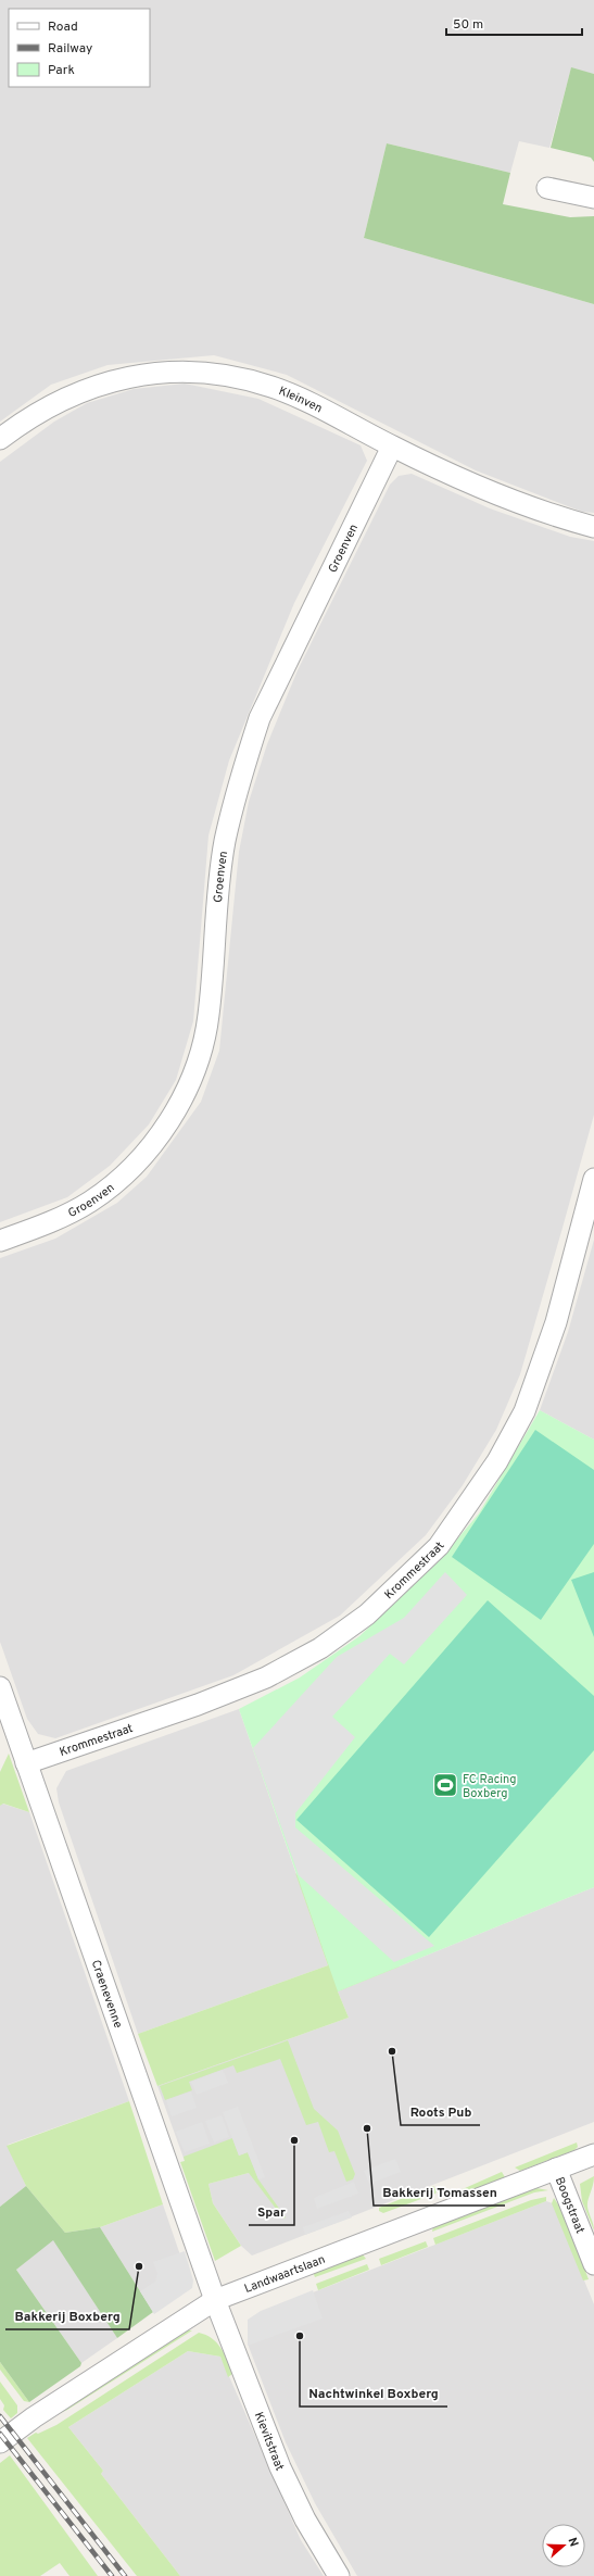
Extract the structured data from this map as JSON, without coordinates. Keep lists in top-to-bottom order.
{
  "streets": {
    "street": [
      "Kleinven",
      "Groenven",
      "Krommestraat",
      "Craenevenne",
      "Boogstraat",
      "Landwaartslaan",
      "Kievitstraat"
    ]
  },
  "crossings": [
    ["Kleinven", "Groenven"],
    ["Krommestraat", "Craenevenne"],
    ["Craenevenne", "Landwaartslaan"],
    ["Craenevenne", "Kievitstraat"],
    ["Boogstraat", "Landwaartslaan"],
    ["Landwaartslaan", "Kievitstraat"]
  ],
  "places": {
    "sports": ["FC Racing Boxberg"],
    "other": [
      "Roots Pub",
      "Bakkerij Tomassen",
      "Spar",
      "Bakkerij Boxberg",
      "Nachtwinkel Boxberg"
    ]
  },
  "legend": ["Road", "Railway", "Park"],
  "scale_bar": "50 m",
  "north": "right"
}
